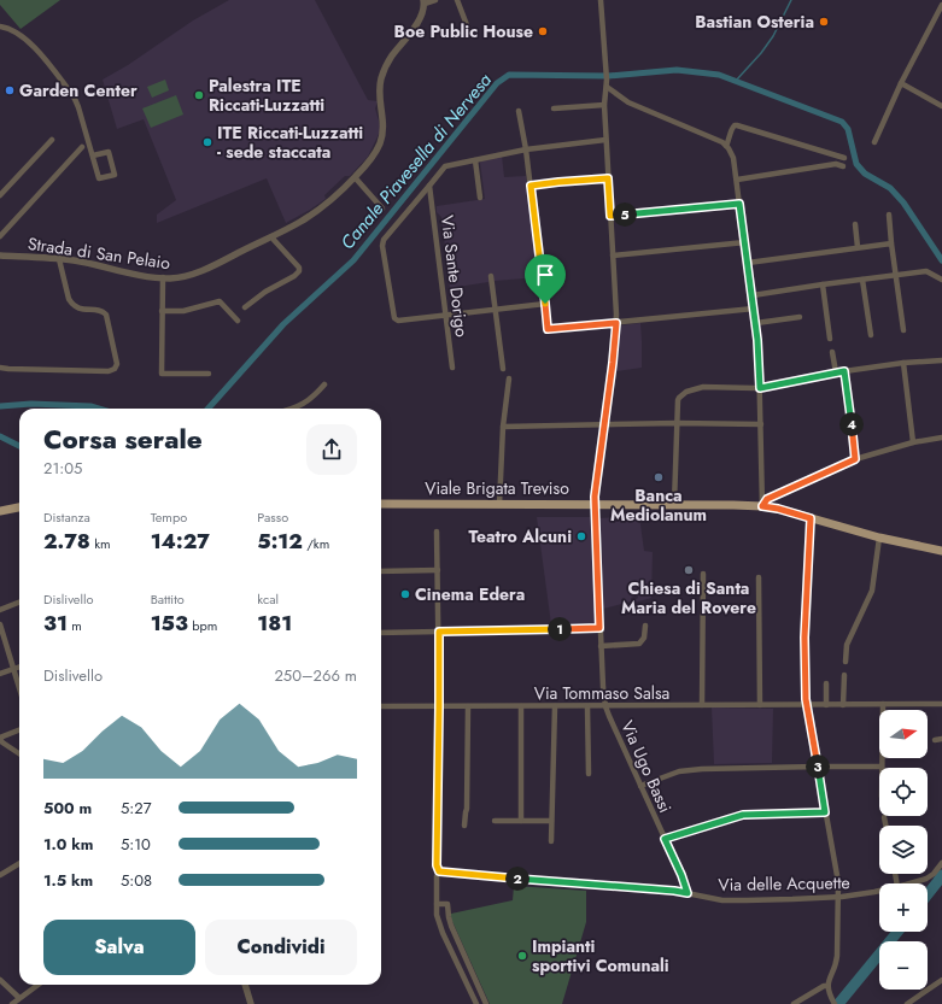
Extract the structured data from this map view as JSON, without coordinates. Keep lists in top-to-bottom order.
{
  "streets": {
    "main road": ["Viale Brigata Treviso"],
    "street": [
      "Strada di San Pelaio",
      "Via Sante Dorigo",
      "Via Tommaso Salsa",
      "Via Ugo Bassi",
      "Via delle Acquette"
    ]
  },
  "crossings": [
    ["Viale Brigata Treviso", "Via Ugo Bassi"],
    ["Via Tommaso Salsa", "Via Ugo Bassi"],
    ["Via Ugo Bassi", "Via delle Acquette"]
  ],
  "water": ["Canale Piavesella di Nervesa"],
  "places": [
    "Bastian Osteria",
    "Boe Public House",
    "Garden Center",
    "Palestra ITE Riccati-Luzzatti",
    "ITE Riccati-Luzzatti - sede staccata",
    "Banca Mediolanum",
    "Teatro Alcuni",
    "Chiesa di Santa Maria del Rovere",
    "Cinema Edera",
    "Impianti sportivi Comunali"
  ],
  "north": "right",
  "page": {
    "pins": [
      "5",
      "4",
      "1",
      "3",
      "2"
    ],
    "heading": ["Corsa serale", "21:05"],
    "stats": [
      ["Distanza", "2.78 km"],
      ["Tempo", "14:27"],
      ["Passo", "5:12 /km"],
      ["Dislivello", "31 m"],
      ["Battito", "153 bpm"],
      ["kcal", "181"]
    ],
    "chart": ["Dislivello", "250–266 m"],
    "map_buttons": ["+", "−"],
    "list": [
      {
        "name": "500 m",
        "note": "5:27"
      },
      {
        "name": "1.0 km",
        "note": "5:10"
      },
      {
        "name": "1.5 km",
        "note": "5:08"
      }
    ],
    "buttons": ["Salva", "Condividi"]
  }
}
